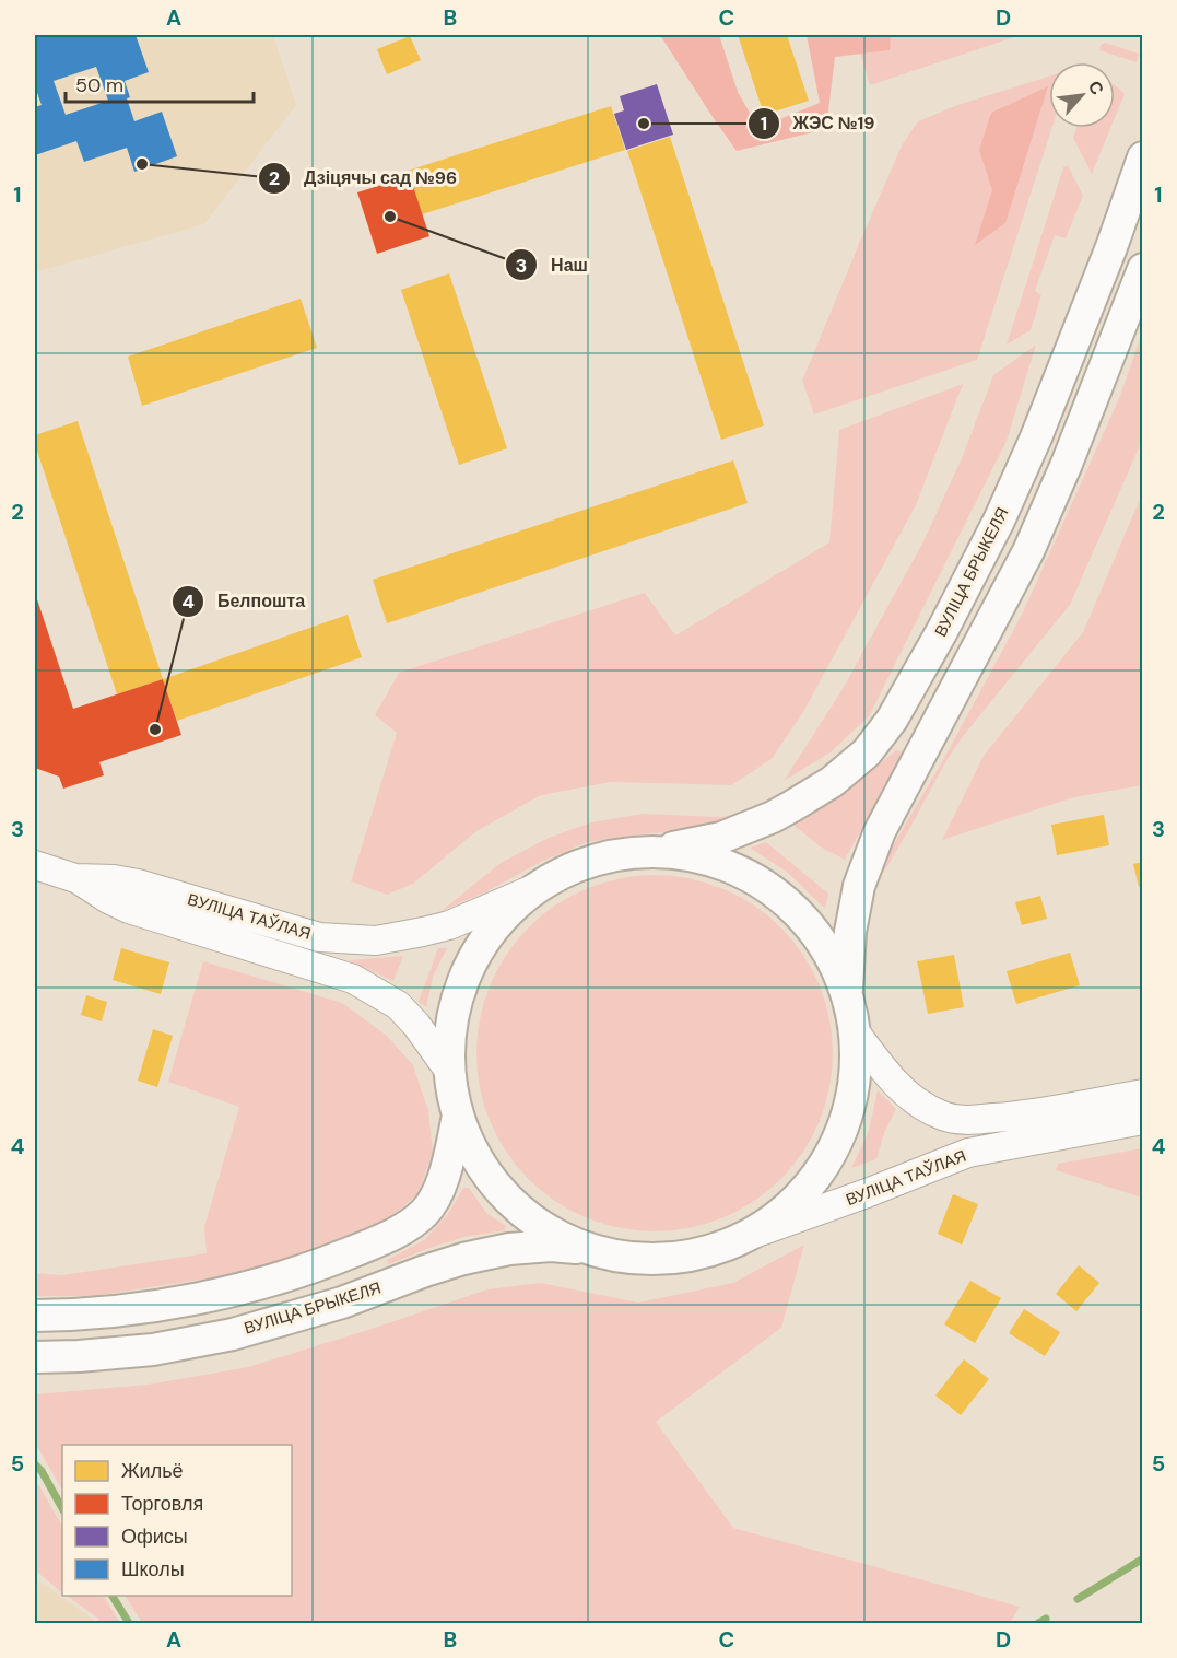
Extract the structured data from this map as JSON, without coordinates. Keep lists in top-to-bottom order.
{
  "streets": {
    "main road": ["ВУЛІЦА БРЫКЕЛЯ", "ВУЛІЦА ТАЎЛАЯ"]
  },
  "places": [
    "ЖЭС №19",
    "Дзіцячы сад №96",
    "Наш",
    "Белпошта"
  ],
  "legend": [
    "Жильё",
    "Торговля",
    "Офисы",
    "Школы"
  ],
  "scale_bar": "50 m",
  "north": "top right",
  "grid": {
    "columns": [
      "A",
      "B",
      "C",
      "D"
    ],
    "rows": [
      "1",
      "2",
      "3",
      "4",
      "5"
    ]
  }
}
